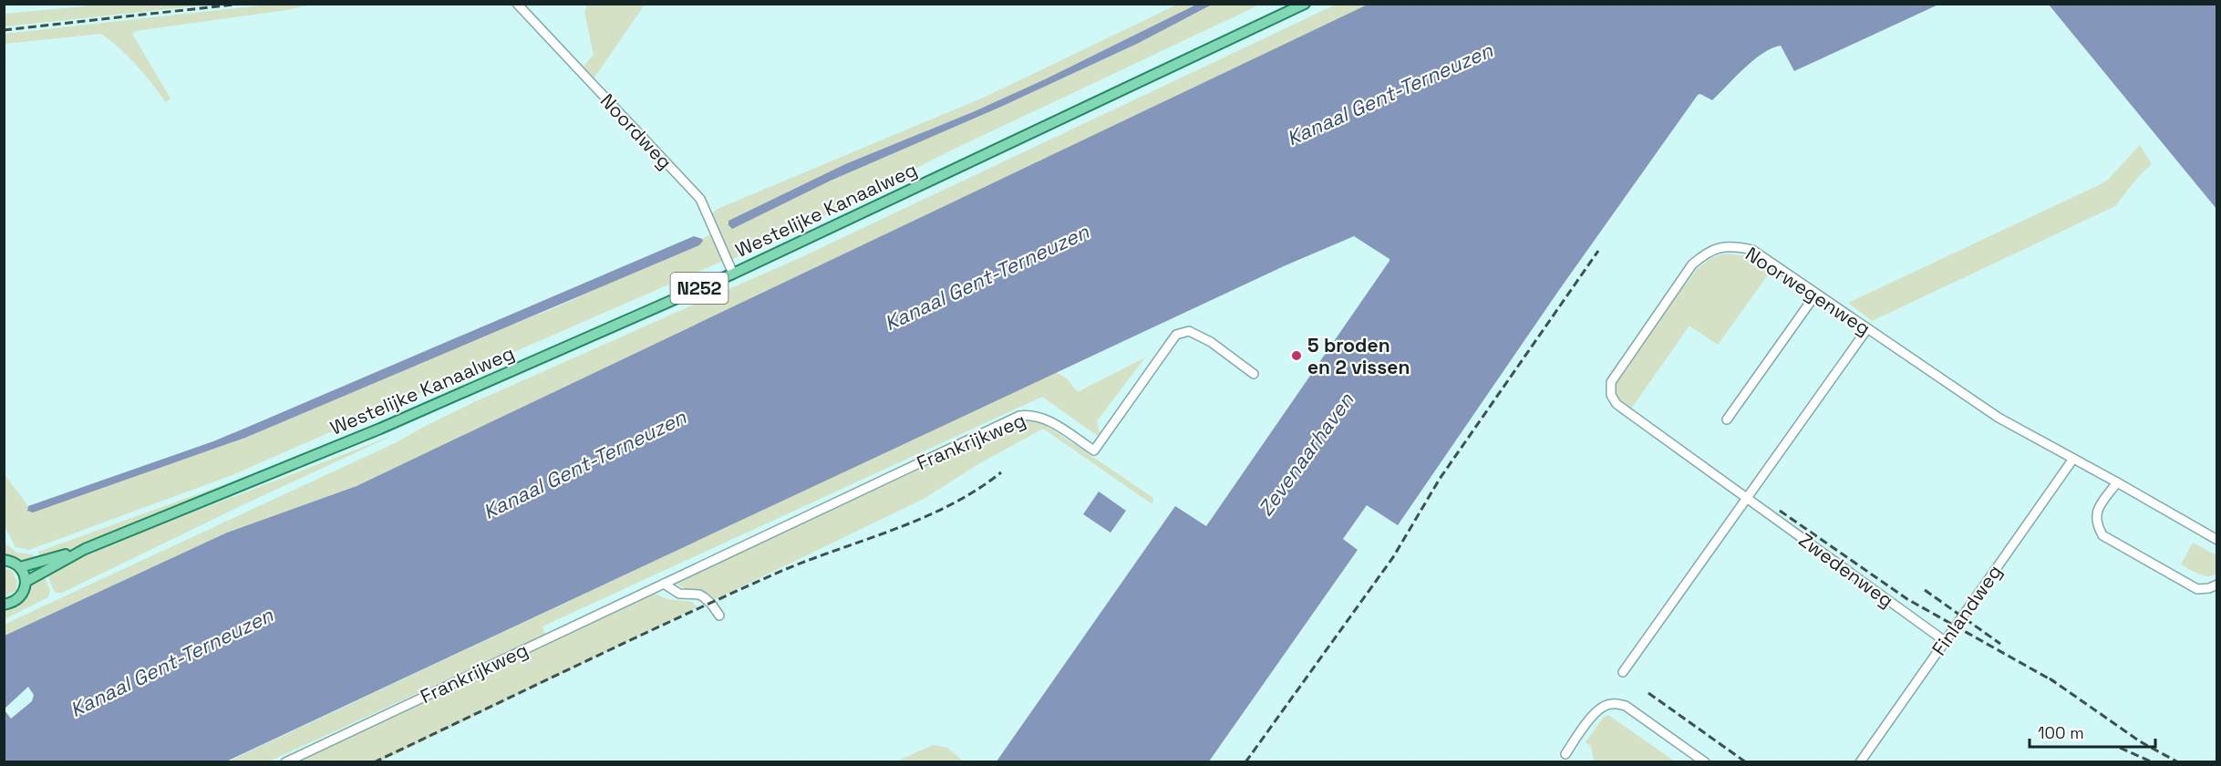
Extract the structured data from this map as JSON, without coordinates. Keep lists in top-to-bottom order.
{
  "streets": {
    "main road": ["Westelijke Kanaalweg", "N252"],
    "street": [
      "Noordweg",
      "Noorwegenweg",
      "Frankrijkweg",
      "Zwedenweg",
      "Finlandweg"
    ]
  },
  "crossings": [
    ["Noordweg", "Westelijke Kanaalweg"],
    ["Westelijke Kanaalweg", "N252"],
    ["Noorwegenweg", "Zwedenweg"],
    ["Noorwegenweg", "Finlandweg"],
    ["Zwedenweg", "Finlandweg"]
  ],
  "water": ["Kanaal Gent-Terneuzen", "Zevenaarhaven"],
  "places": ["5 broden en 2 vissen"],
  "scale_bar": "100 m"
}
